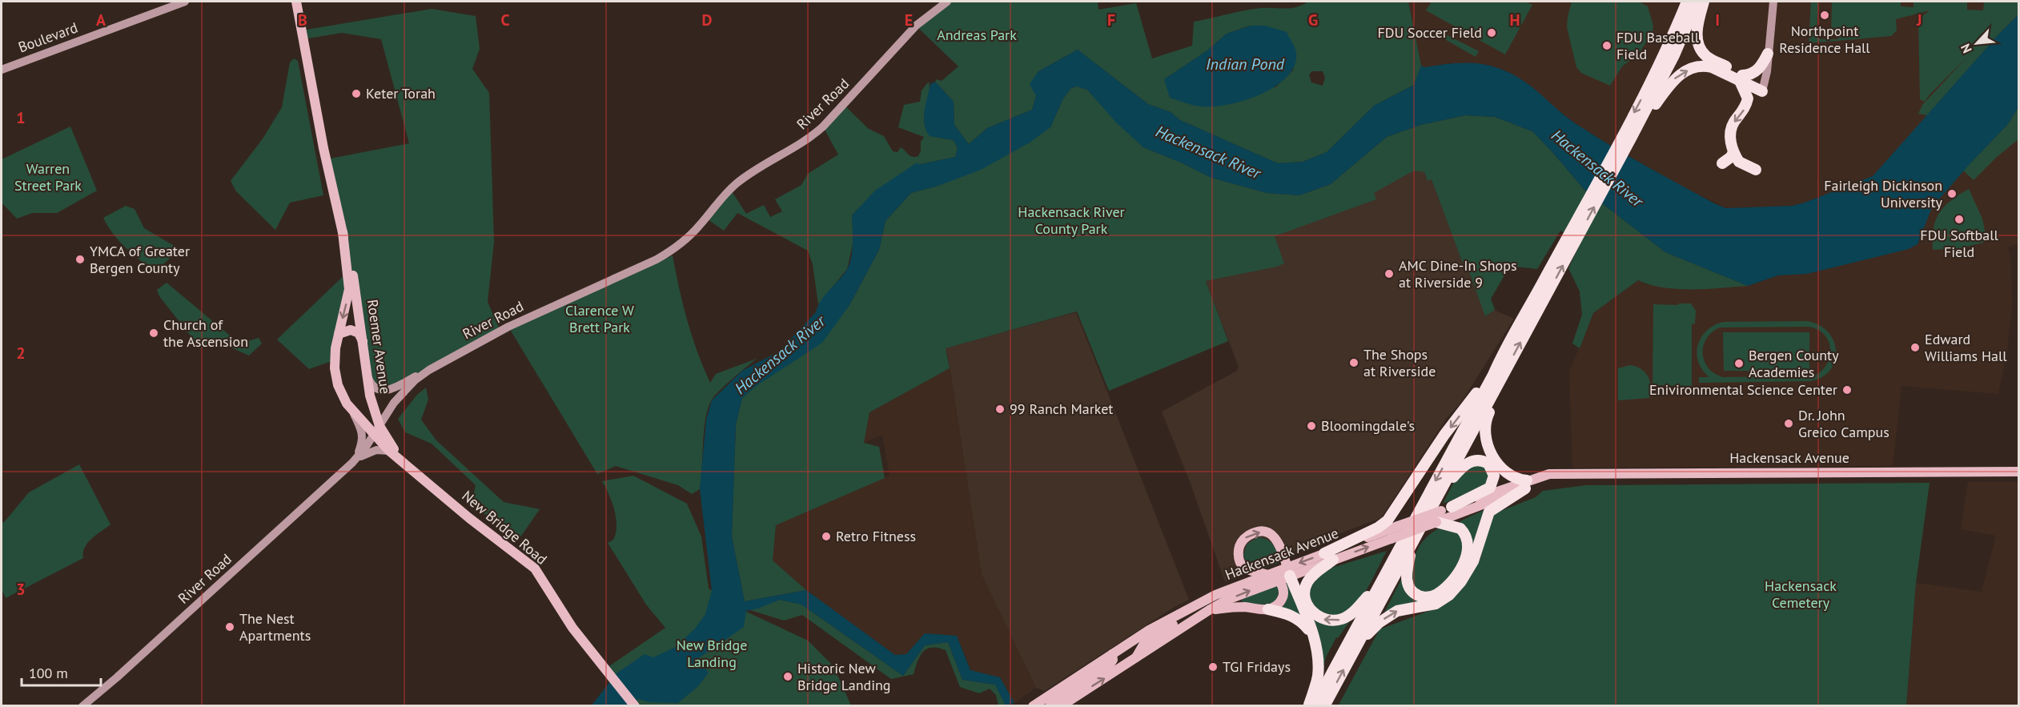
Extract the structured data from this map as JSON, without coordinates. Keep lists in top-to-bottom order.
{
  "streets": {
    "main road": [
      "Boulevard",
      "River Road",
      "Roemer Avenue",
      "Hackensack Avenue",
      "New Bridge Road"
    ]
  },
  "crossings": [
    ["River Road", "Roemer Avenue"],
    ["River Road", "New Bridge Road"],
    ["Roemer Avenue", "New Bridge Road"]
  ],
  "water": ["Indian Pond", "Hackensack River"],
  "parks": [
    "Andreas Park",
    "Warren Street Park",
    "Hackensack River County Park",
    "Clarence W Brett Park",
    "Hackensack Cemetery",
    "New Bridge Landing"
  ],
  "places": [
    "Northpoint Residence Hall",
    "FDU Soccer Field",
    "FDU Baseball Field",
    "Keter Torah",
    "Fairleigh Dickinson University",
    "FDU Softball Field",
    "YMCA of Greater Bergen County",
    "AMC Dine-In Shops at Riverside 9",
    "Church of the Ascension",
    "Edward Williams Hall",
    "The Shops at Riverside",
    "Bergen County Academies",
    "Enivironmental Science Center",
    "99 Ranch Market",
    "Dr. John Greico Campus",
    "Bloomingdale's",
    "Retro Fitness",
    "The Nest Apartments",
    "TGI Fridays",
    "Historic New Bridge Landing"
  ],
  "scale_bar": "100 m",
  "north": "bottom left",
  "grid": {
    "columns": [
      "A",
      "B",
      "C",
      "D",
      "E",
      "F",
      "G",
      "H",
      "I",
      "J"
    ],
    "rows": ["1", "2", "3"]
  }
}
